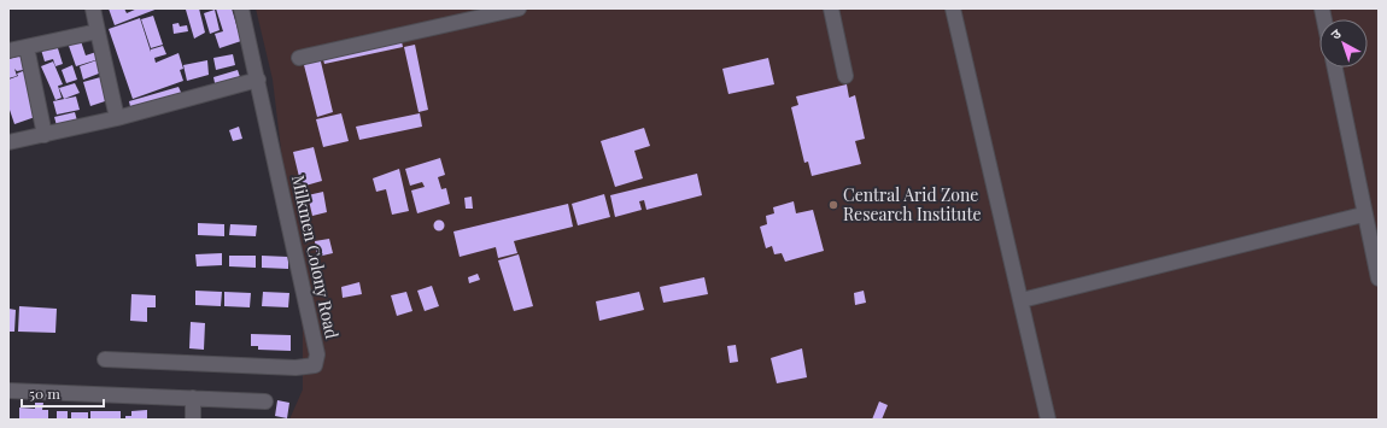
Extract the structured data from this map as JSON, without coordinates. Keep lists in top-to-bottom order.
{
  "streets": {
    "street": ["Milkmen Colony Road"]
  },
  "places": ["Central Arid Zone Research Institute"],
  "scale_bar": "50 m",
  "north": "top left"
}
